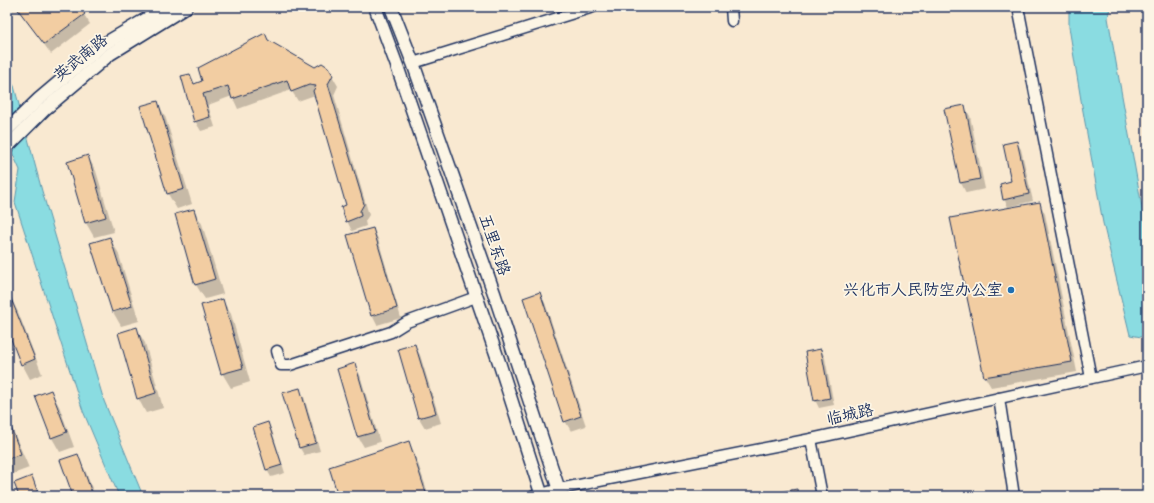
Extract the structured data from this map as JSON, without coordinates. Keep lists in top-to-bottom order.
{
  "streets": {
    "main road": ["英武南路", "五里东路"],
    "street": ["临城路"]
  },
  "crossings": [
    ["五里东路", "临城路"]
  ],
  "places": ["兴化市人民防空办公室"]
}
